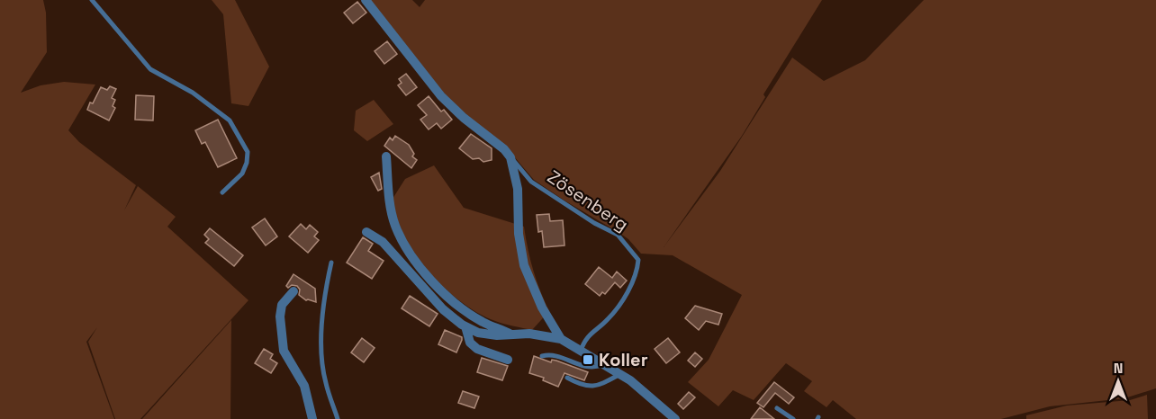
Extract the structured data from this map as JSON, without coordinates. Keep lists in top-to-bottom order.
{
  "streets": {
    "street": ["Zösenberg"]
  },
  "places": {
    "transit": ["Koller"]
  },
  "north": "top"
}
